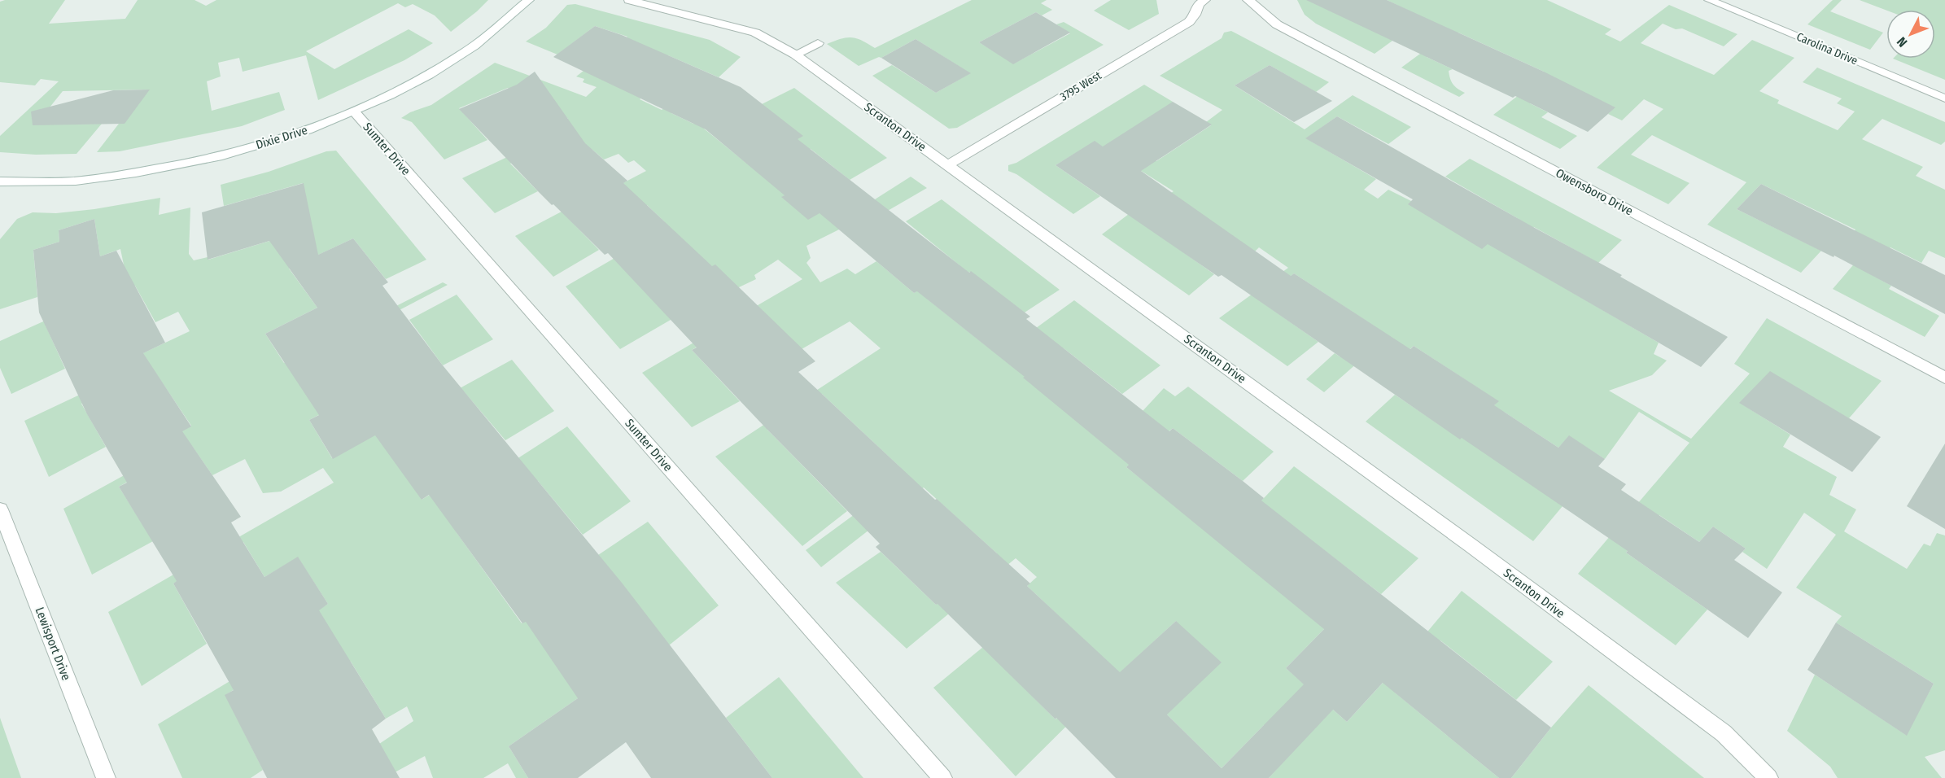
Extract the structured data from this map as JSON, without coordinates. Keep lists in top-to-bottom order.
{
  "streets": {
    "street": [
      "Carolina Drive",
      "3795 West",
      "Scranton Drive",
      "Dixie Drive",
      "Sumter Drive",
      "Owensboro Drive",
      "Lewisport Drive"
    ]
  },
  "crossings": [
    ["3795 West", "Scranton Drive"],
    ["Dixie Drive", "Sumter Drive"]
  ],
  "north": "bottom left"
}
